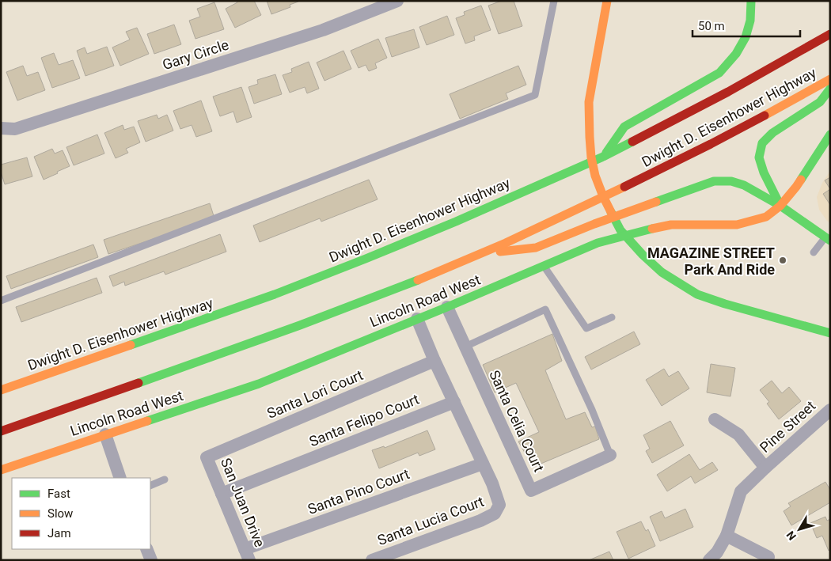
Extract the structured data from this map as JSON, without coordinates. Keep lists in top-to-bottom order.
{
  "streets": {
    "main road": ["Dwight D. Eisenhower Highway", "Lincoln Road West"],
    "street": [
      "Gary Circle",
      "Santa Lori Court",
      "Santa Felipo Court",
      "Santa Celia Court",
      "Pine Street",
      "Santa Pino Court",
      "San Juan Drive",
      "Santa Lucia Court"
    ]
  },
  "crossings": [
    ["Lincoln Road West", "Santa Celia Court"],
    ["Santa Lori Court", "San Juan Drive"],
    ["Santa Felipo Court", "San Juan Drive"],
    ["Santa Pino Court", "San Juan Drive"],
    ["Santa Pino Court", "Santa Lucia Court"]
  ],
  "places": ["MAGAZINE STREET Park And Ride"],
  "legend": ["Fast", "Slow", "Jam"],
  "scale_bar": "50 m",
  "north": "bottom left"
}
